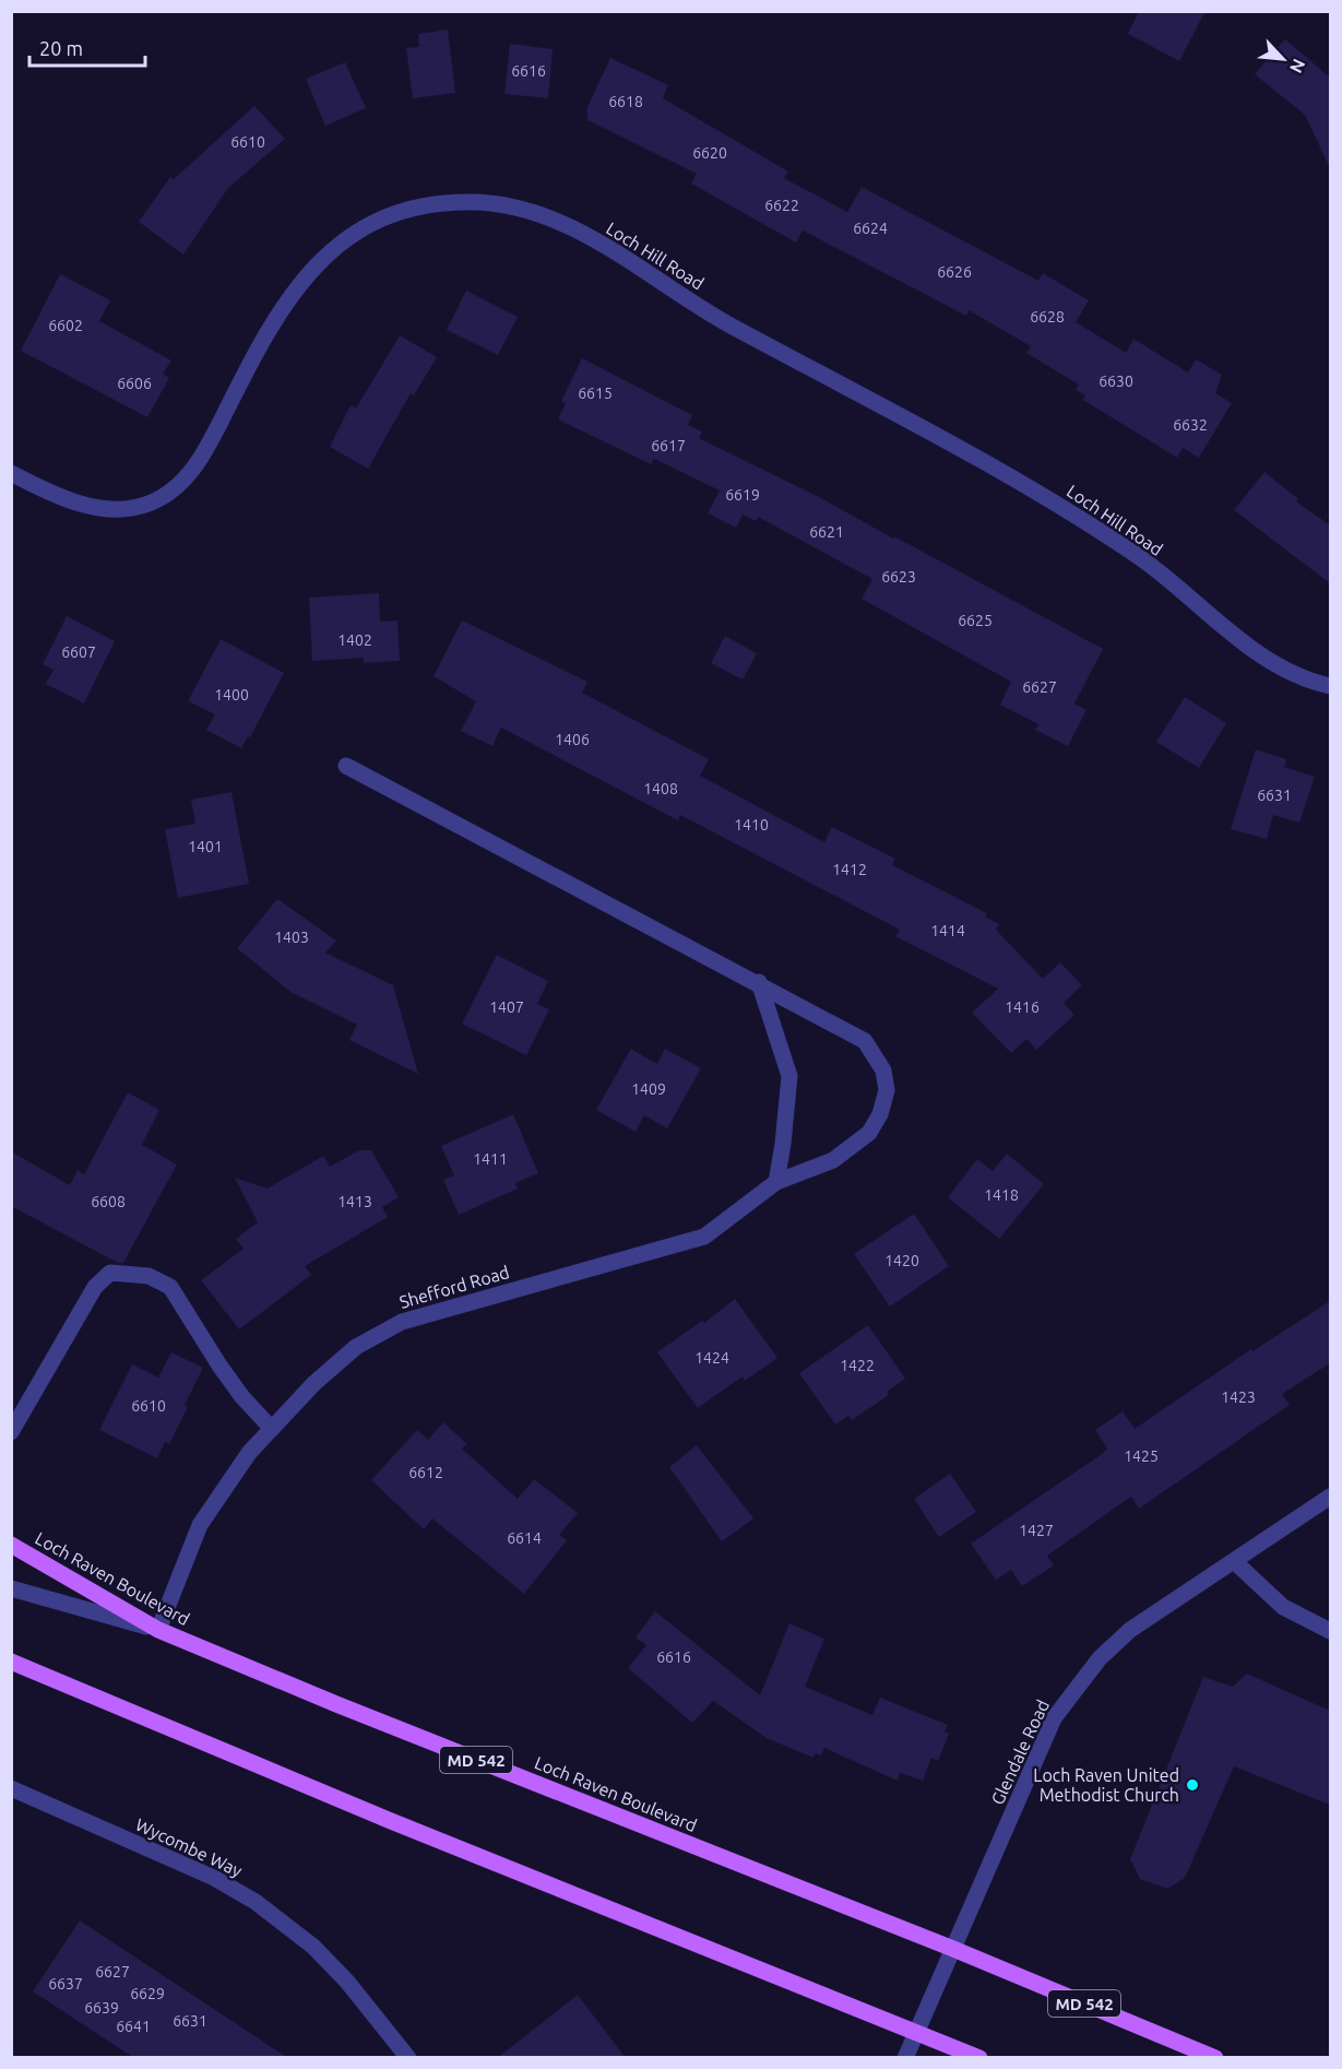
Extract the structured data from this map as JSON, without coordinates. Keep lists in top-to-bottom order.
{
  "streets": {
    "main road": ["Loch Raven Boulevard", "MD 542"],
    "street": [
      "Loch Hill Road",
      "Shefford Road",
      "Glendale Road",
      "Wycombe Way"
    ]
  },
  "crossings": [
    ["Shefford Road", "Loch Raven Boulevard"],
    ["Loch Raven Boulevard", "Glendale Road"]
  ],
  "places": ["Loch Raven United Methodist Church"],
  "house_numbers": [
    "6616",
    "6618",
    "6610",
    "6620",
    "6622",
    "6624",
    "6626",
    "6628",
    "6602",
    "6630",
    "6606",
    "6615",
    "6632",
    "6617",
    "6619",
    "6621",
    "6623",
    "6625",
    "1402",
    "6607",
    "6627",
    "1400",
    "1406",
    "1408",
    "6631",
    "1410",
    "1401",
    "1412",
    "1414",
    "1403",
    "1407",
    "1416",
    "1409",
    "1411",
    "1418",
    "6608",
    "1413",
    "1420",
    "1424",
    "1422",
    "1423",
    "6610",
    "1425",
    "6612",
    "1427",
    "6614",
    "6616",
    "6627",
    "6637",
    "6629",
    "6639",
    "6631",
    "6641"
  ],
  "scale_bar": "20 m",
  "north": "bottom right"
}
